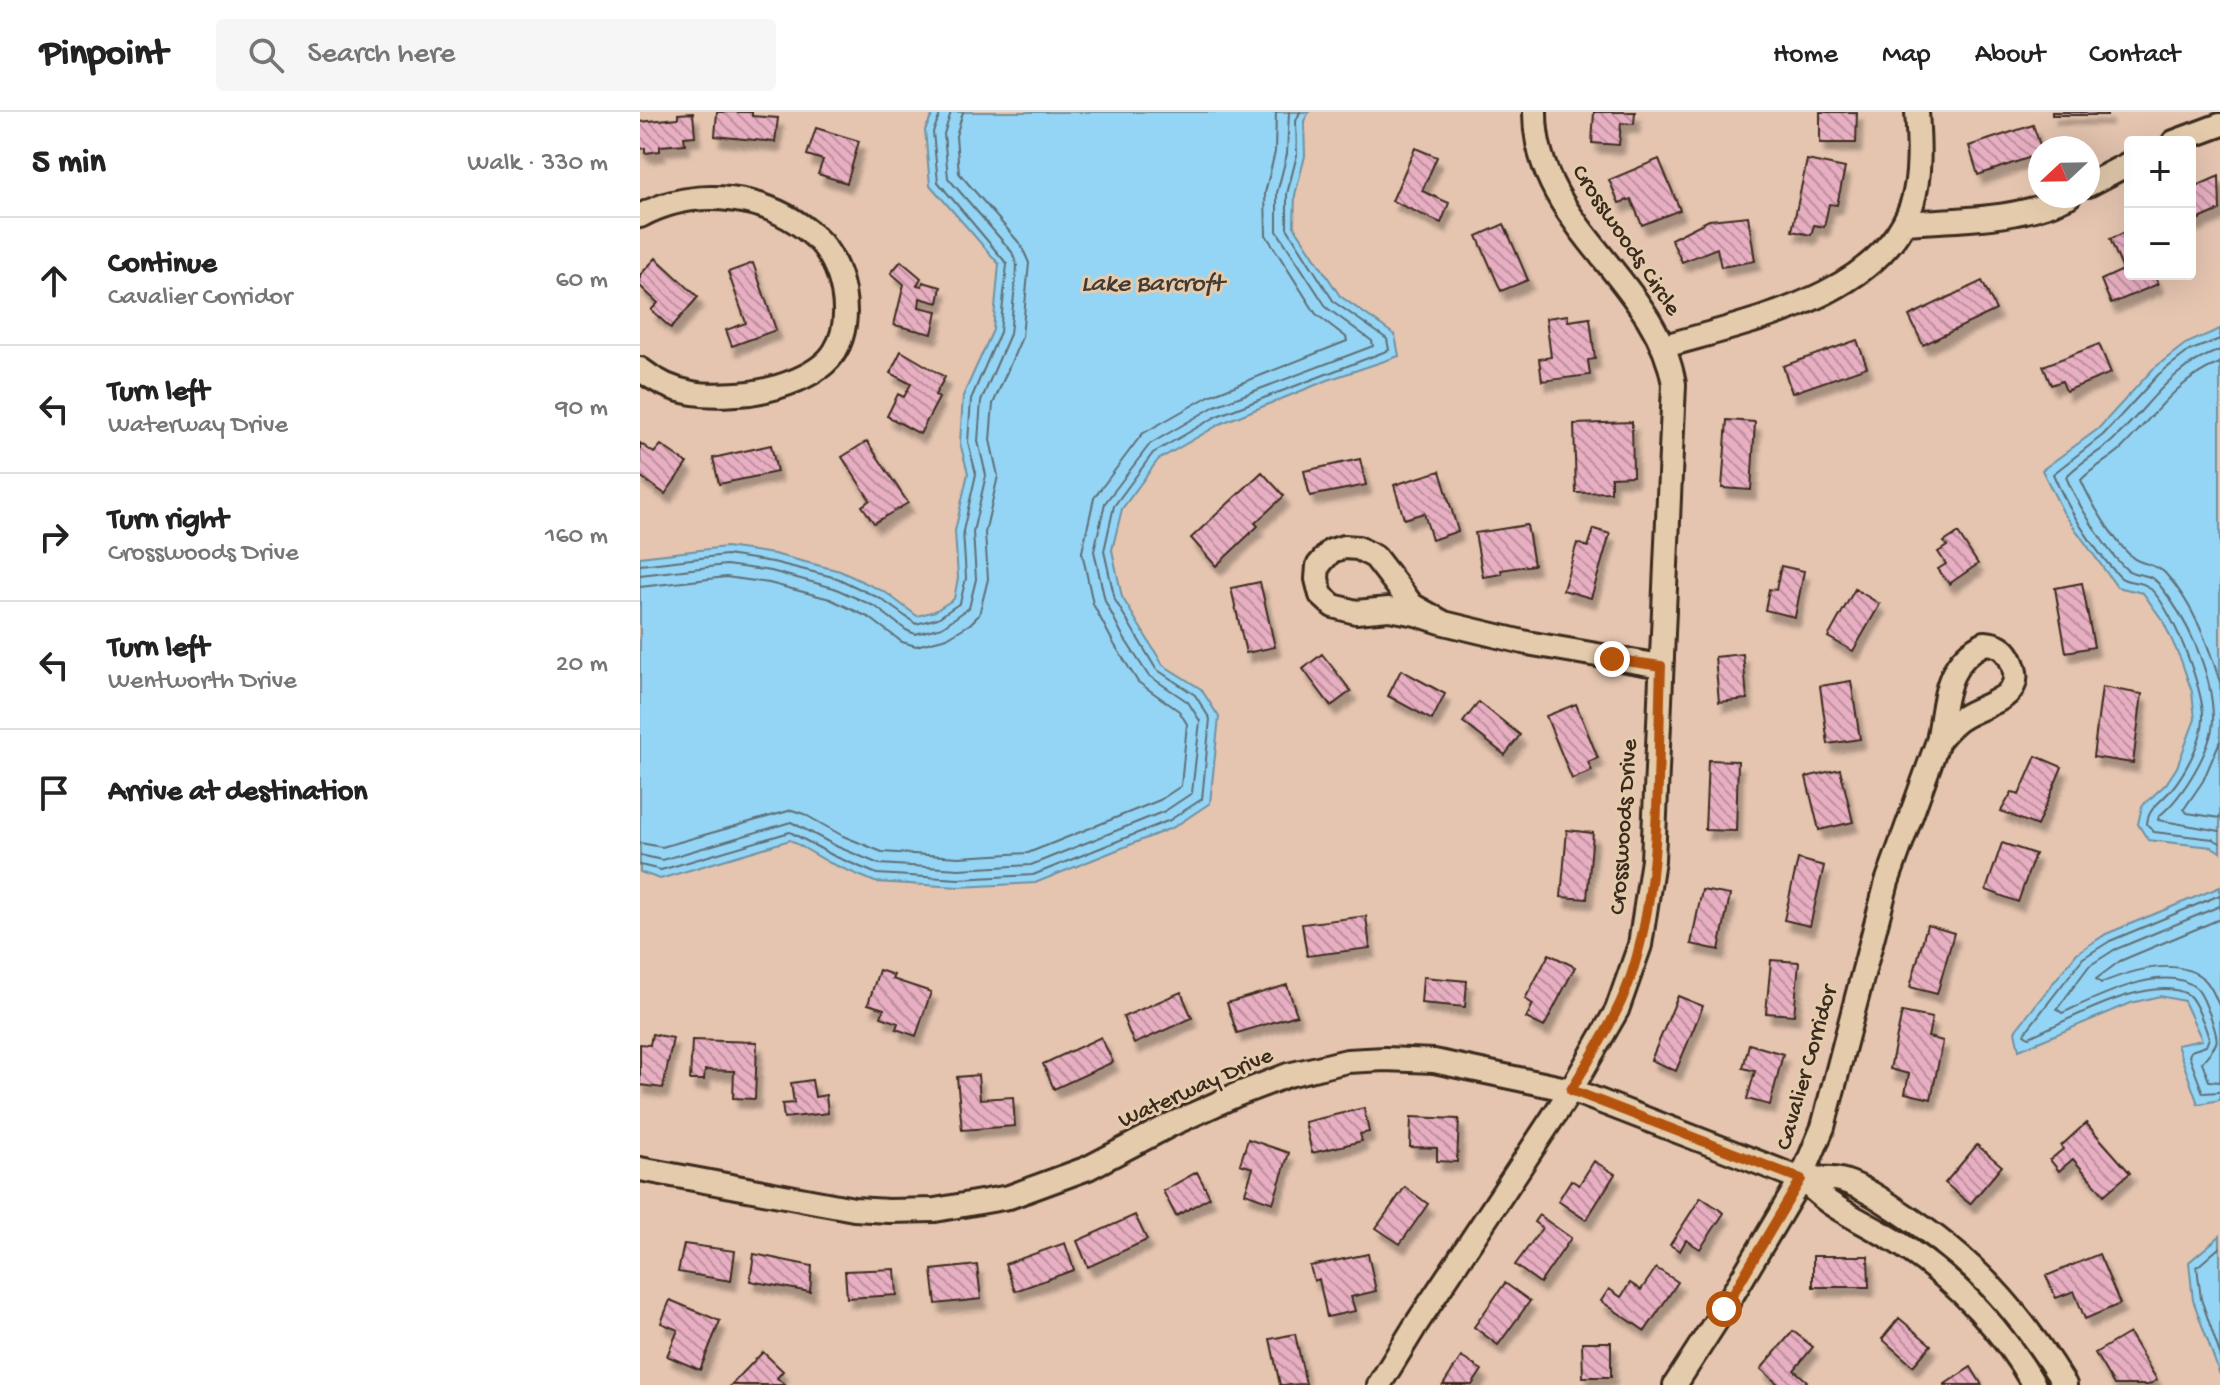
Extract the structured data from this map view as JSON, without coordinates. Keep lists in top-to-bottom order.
{
  "streets": {
    "street": [
      "Crosswoods Circle",
      "Crosswoods Drive",
      "Cavalier Corridor",
      "Waterway Drive"
    ]
  },
  "crossings": [
    ["Crosswoods Circle", "Crosswoods Drive"],
    ["Crosswoods Drive", "Waterway Drive"],
    ["Cavalier Corridor", "Waterway Drive"]
  ],
  "water": ["Lake Barcroft"],
  "north": "left",
  "page": {
    "header": "Pinpoint",
    "search": "Search here",
    "nav": [
      "Home",
      "Map",
      "About",
      "Contact"
    ],
    "heading": ["5 min", "Walk · 330 m"],
    "map_buttons": ["+", "−"],
    "list": [
      ["Continue", "Cavalier Corridor", "60 m"],
      ["Turn left", "Waterway Drive", "90 m"],
      ["Turn right", "Crosswoods Drive", "160 m"],
      ["Turn left", "Wentworth Drive", "20 m"],
      "Arrive at destination"
    ]
  }
}
